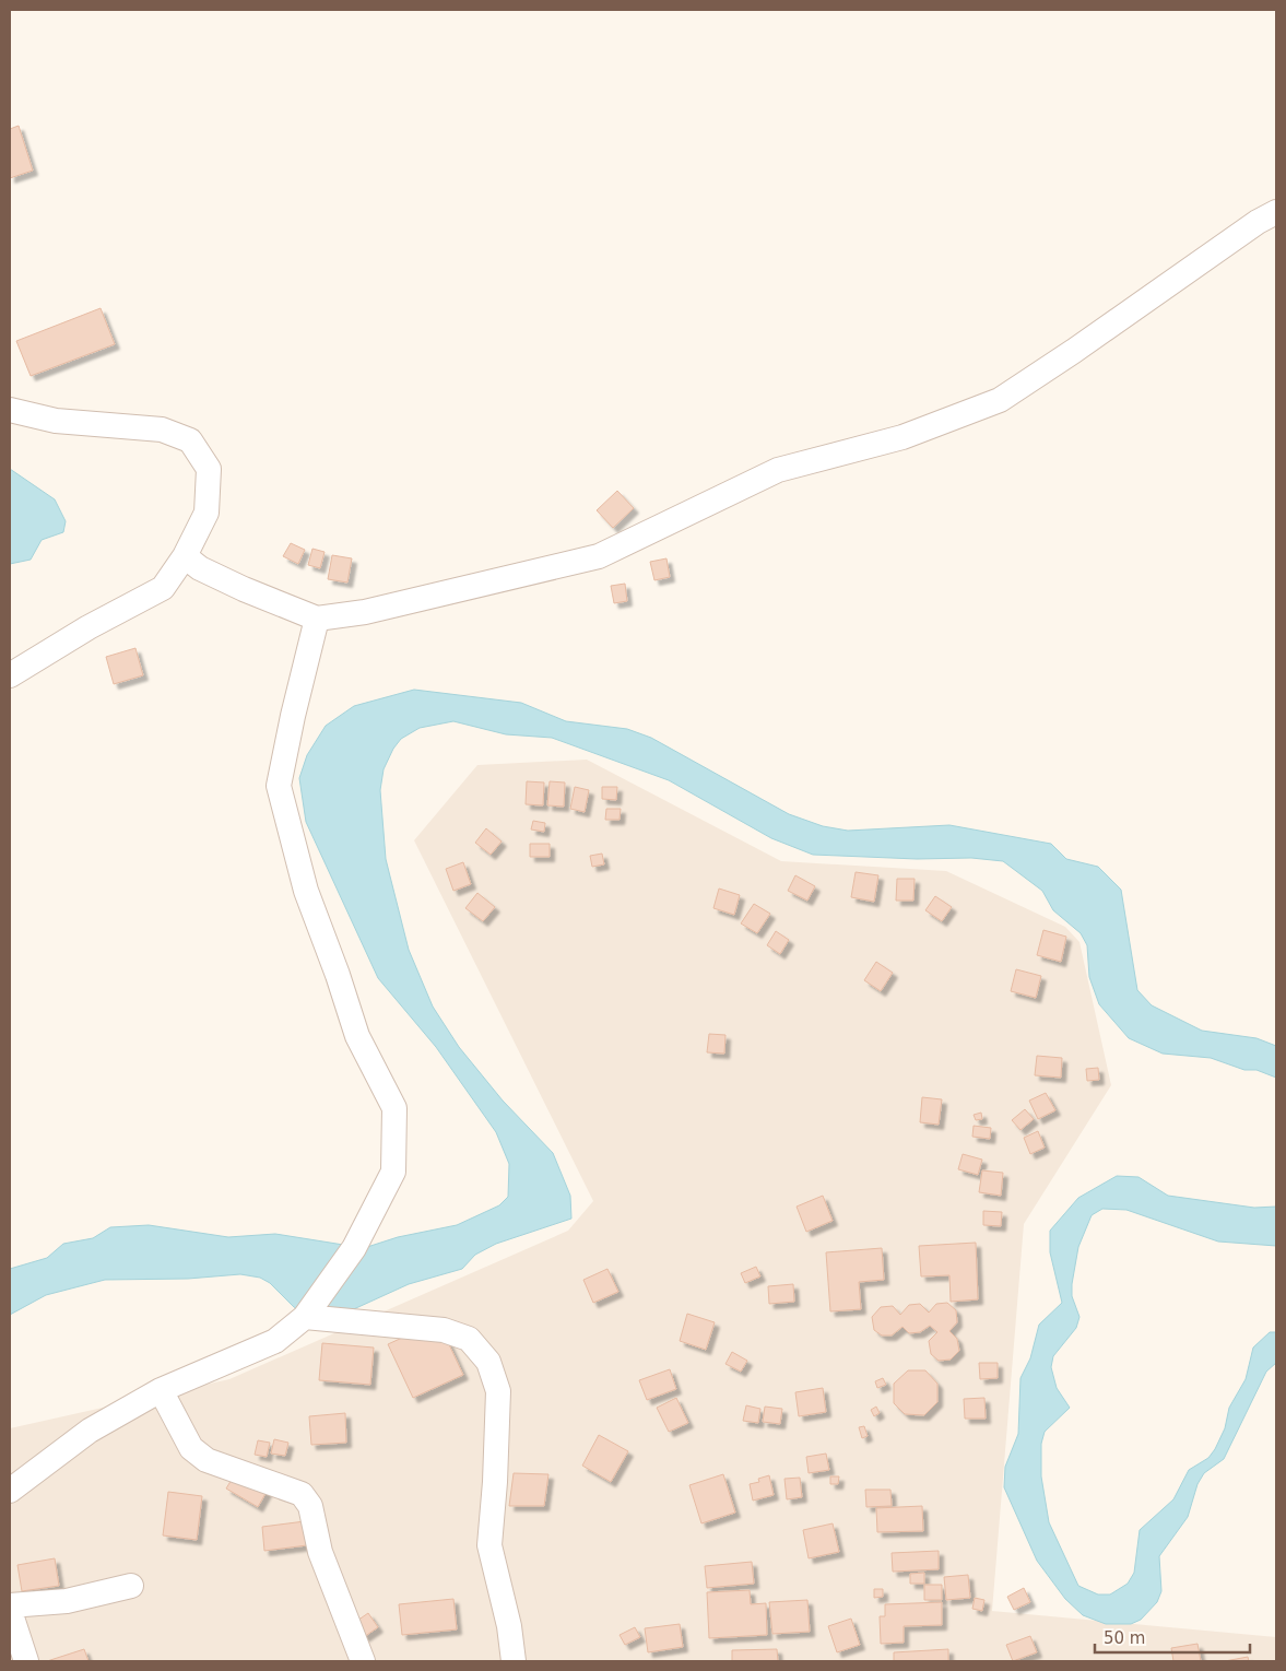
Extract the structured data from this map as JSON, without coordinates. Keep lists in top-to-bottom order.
{
  "scale_bar": "50 m"
}
